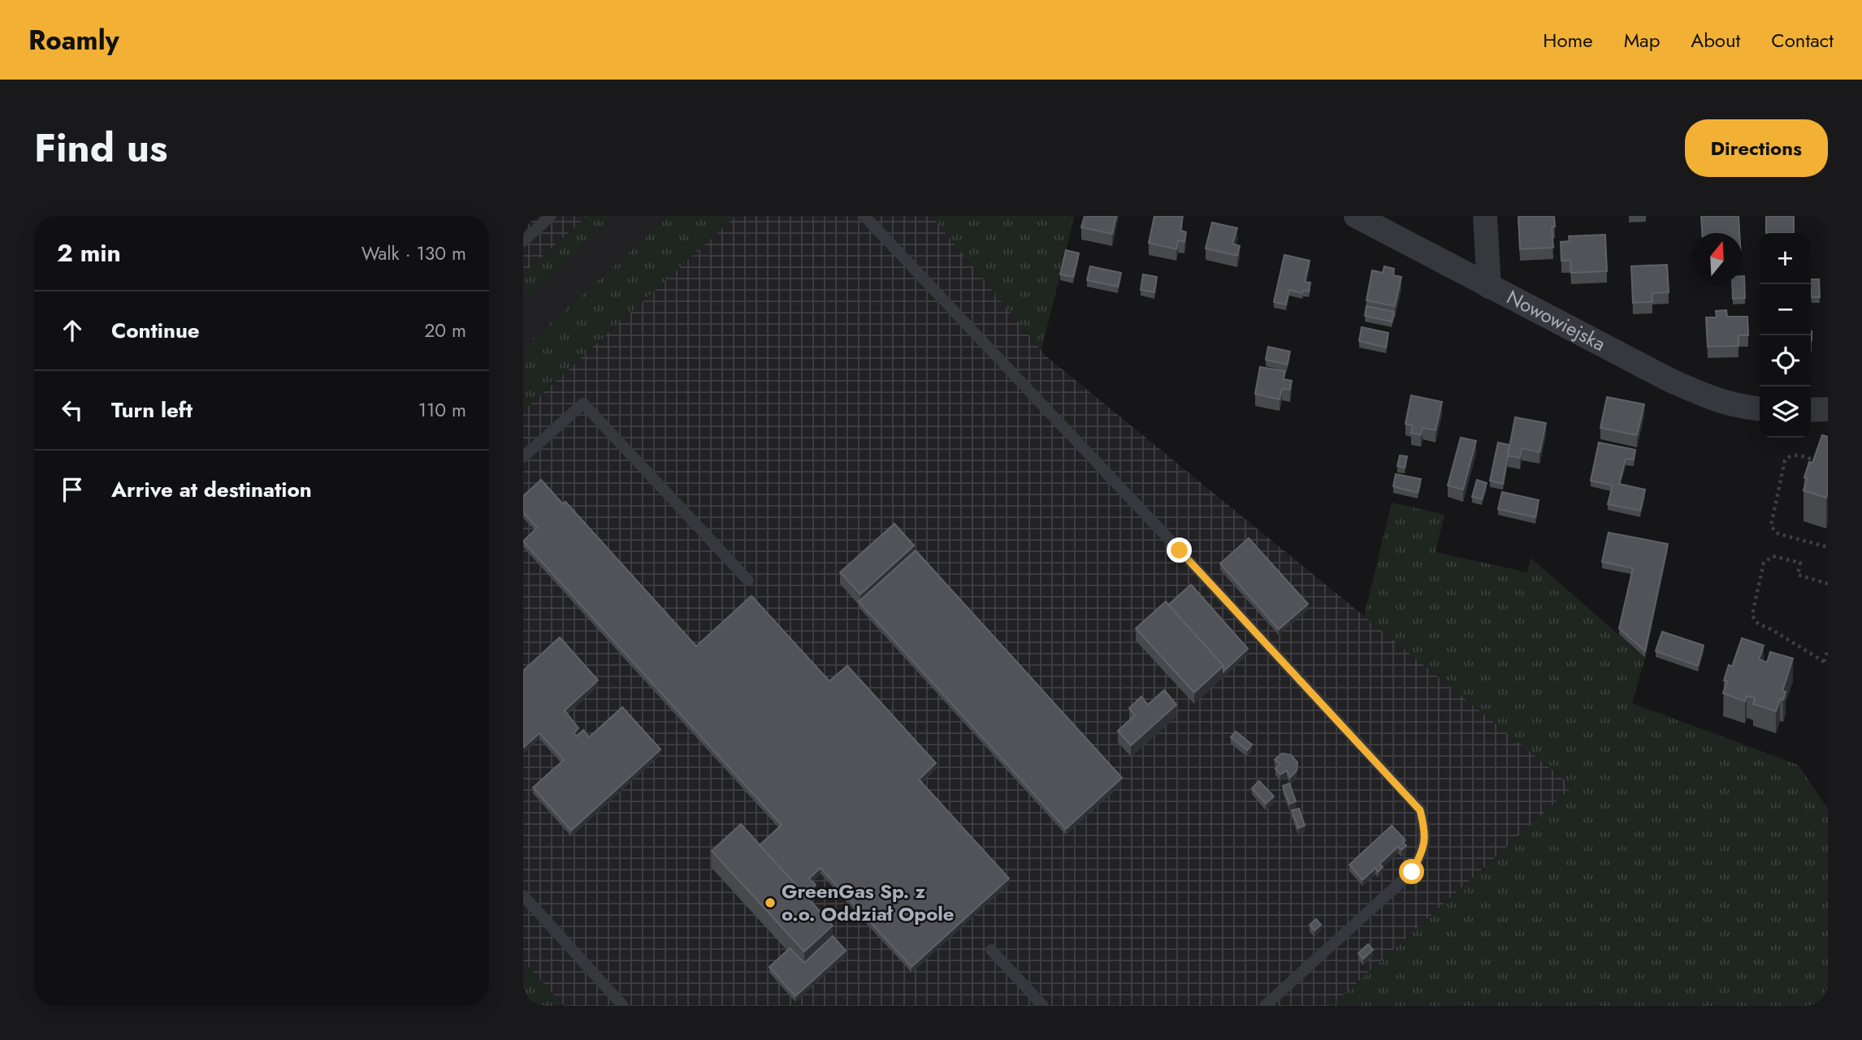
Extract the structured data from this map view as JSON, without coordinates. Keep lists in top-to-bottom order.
{
  "streets": {
    "street": ["Nowowiejska"]
  },
  "places": ["GreenGas Sp. z o.o. Oddział Opole"],
  "north": "top",
  "page": {
    "header": "Roamly",
    "nav": [
      "Home",
      "Map",
      "About",
      "Contact"
    ],
    "title": "Find us",
    "buttons": "Directions",
    "heading": ["2 min", "Walk · 130 m"],
    "map_buttons": ["+", "−"],
    "list": [
      ["Continue", "20 m"],
      ["Turn left", "110 m"],
      "Arrive at destination"
    ]
  }
}
